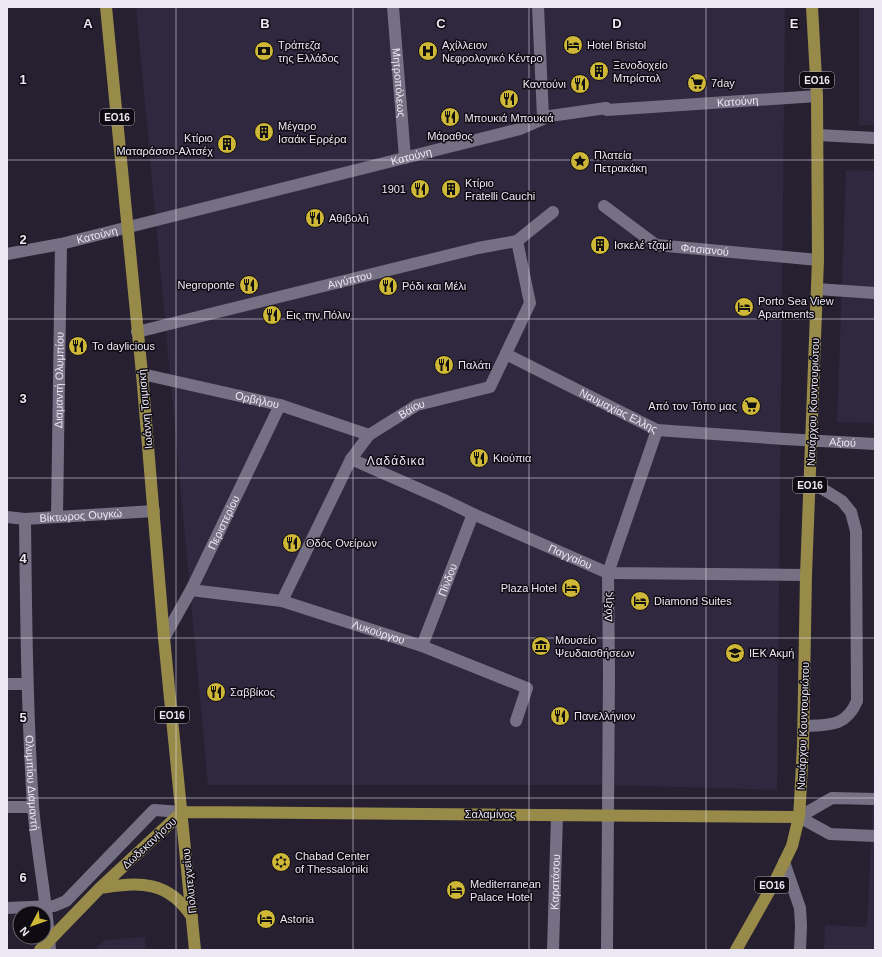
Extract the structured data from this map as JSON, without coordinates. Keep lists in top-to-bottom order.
{
  "streets": {
    "main road": [
      "ΕΟ16",
      "Ναυάρχου Κουντουριώτου",
      "Ιωάννη Τσιμισκή",
      "Σαλαμίνος",
      "Δωδεκανήσου",
      "Πολυτεχνείου"
    ],
    "street": [
      "Μητροπόλεως",
      "Κατούνη",
      "Φασιανού",
      "Αιγύπτου",
      "Διαμαντή Ολυμπίου",
      "Ορβήλου",
      "Ναυμαχίας Ελλης",
      "Βάϊου",
      "Αξιού",
      "Βίκτωρος Ουγκώ",
      "Περιστερίου",
      "Παγγαίου",
      "Πίνδου",
      "Δόξης",
      "Λυκούργου",
      "Ολυμπίου Διαμαντή",
      "Καρατάσου"
    ]
  },
  "crossings": [
    ["Μητροπόλεως", "Κατούνη"],
    ["Κατούνη", "Διαμαντή Ολυμπίου"],
    ["Κατούνη", "Ναυάρχου Κουντουριώτου"],
    ["Κατούνη", "Ιωάννη Τσιμισκή"],
    ["Φασιανού", "Ναυάρχου Κουντουριώτου"],
    ["Αιγύπτου", "Ιωάννη Τσιμισκή"],
    ["Αιγύπτου", "Βάϊου"],
    ["Διαμαντή Ολυμπίου", "Βίκτωρος Ουγκώ"],
    ["Ορβήλου", "Ιωάννη Τσιμισκή"],
    ["Ορβήλου", "Βάϊου"],
    ["Ορβήλου", "Περιστερίου"],
    ["Ναυάρχου Κουντουριώτου", "Ναυμαχίας Ελλης"],
    ["Ναυάρχου Κουντουριώτου", "Αξιού"],
    ["Ναυάρχου Κουντουριώτου", "Παγγαίου"],
    ["Ναυάρχου Κουντουριώτου", "Σαλαμίνος"],
    ["Ιωάννη Τσιμισκή", "Βίκτωρος Ουγκώ"],
    ["Ιωάννη Τσιμισκή", "Περιστερίου"],
    ["Ιωάννη Τσιμισκή", "Σαλαμίνος"],
    ["Ιωάννη Τσιμισκή", "Δωδεκανήσου"],
    ["Ιωάννη Τσιμισκή", "Πολυτεχνείου"],
    ["Ναυμαχίας Ελλης", "Βάϊου"],
    ["Ναυμαχίας Ελλης", "Αξιού"],
    ["Ναυμαχίας Ελλης", "Δόξης"],
    ["Βάϊου", "Παγγαίου"],
    ["Βάϊου", "Λυκούργου"],
    ["Βίκτωρος Ουγκώ", "Ολυμπίου Διαμαντή"],
    ["Περιστερίου", "Λυκούργου"],
    ["Παγγαίου", "Πίνδου"],
    ["Παγγαίου", "Δόξης"],
    ["Πίνδου", "Λυκούργου"],
    ["Δόξης", "Σαλαμίνος"],
    ["Σαλαμίνος", "Δωδεκανήσου"],
    ["Σαλαμίνος", "Πολυτεχνείου"],
    ["Σαλαμίνος", "Καρατάσου"],
    ["Δωδεκανήσου", "Πολυτεχνείου"]
  ],
  "districts": ["Λαδάδικα"],
  "places": {
    "hotel": [
      "Hotel Bristol",
      "Porto Sea View Apartments",
      "Plaza Hotel",
      "Diamond Suites",
      "Mediterranean Palace Hotel",
      "Astoria"
    ],
    "bank": ["Τράπεζα της Ελλάδος"],
    "hospital": ["Αχίλλειον Νεφρολογικό Κέντρο"],
    "building": [
      "Ξενοδοχείο Μπρίστολ",
      "Μέγαρο Ισαάκ Ερρέρα",
      "Κτίριο Ματαράσσο-Αλτσέχ",
      "Κτίριο Fratelli Cauchi",
      "Ισκελέ τζαμί"
    ],
    "supermarket": ["7day", "Από τον Τόπο μας"],
    "restaurant": [
      "Καντούνι",
      "Μπουκιά Μπουκιά",
      "Μάραθος",
      "1901",
      "Αθιβολή",
      "Negroponte",
      "Ρόδι και Μέλι",
      "Εις την Πόλιν",
      "To daylicious",
      "Παλάτι",
      "Κιούπια",
      "Οδός Ονείρων",
      "Σαββίκος",
      "Πανελλήνιον"
    ],
    "place": ["Πλατεία Πετρακάκη"],
    "museum": ["Μουσείο Ψευδαισθήσεων"],
    "school or university": ["ΙΕΚ Ακμή"],
    "synagogue": ["Chabad Center of Thessaloniki"]
  },
  "north": "bottom left",
  "grid": {
    "columns": [
      "A",
      "B",
      "C",
      "D",
      "E"
    ],
    "rows": [
      "1",
      "2",
      "3",
      "4",
      "5",
      "6"
    ]
  }
}
